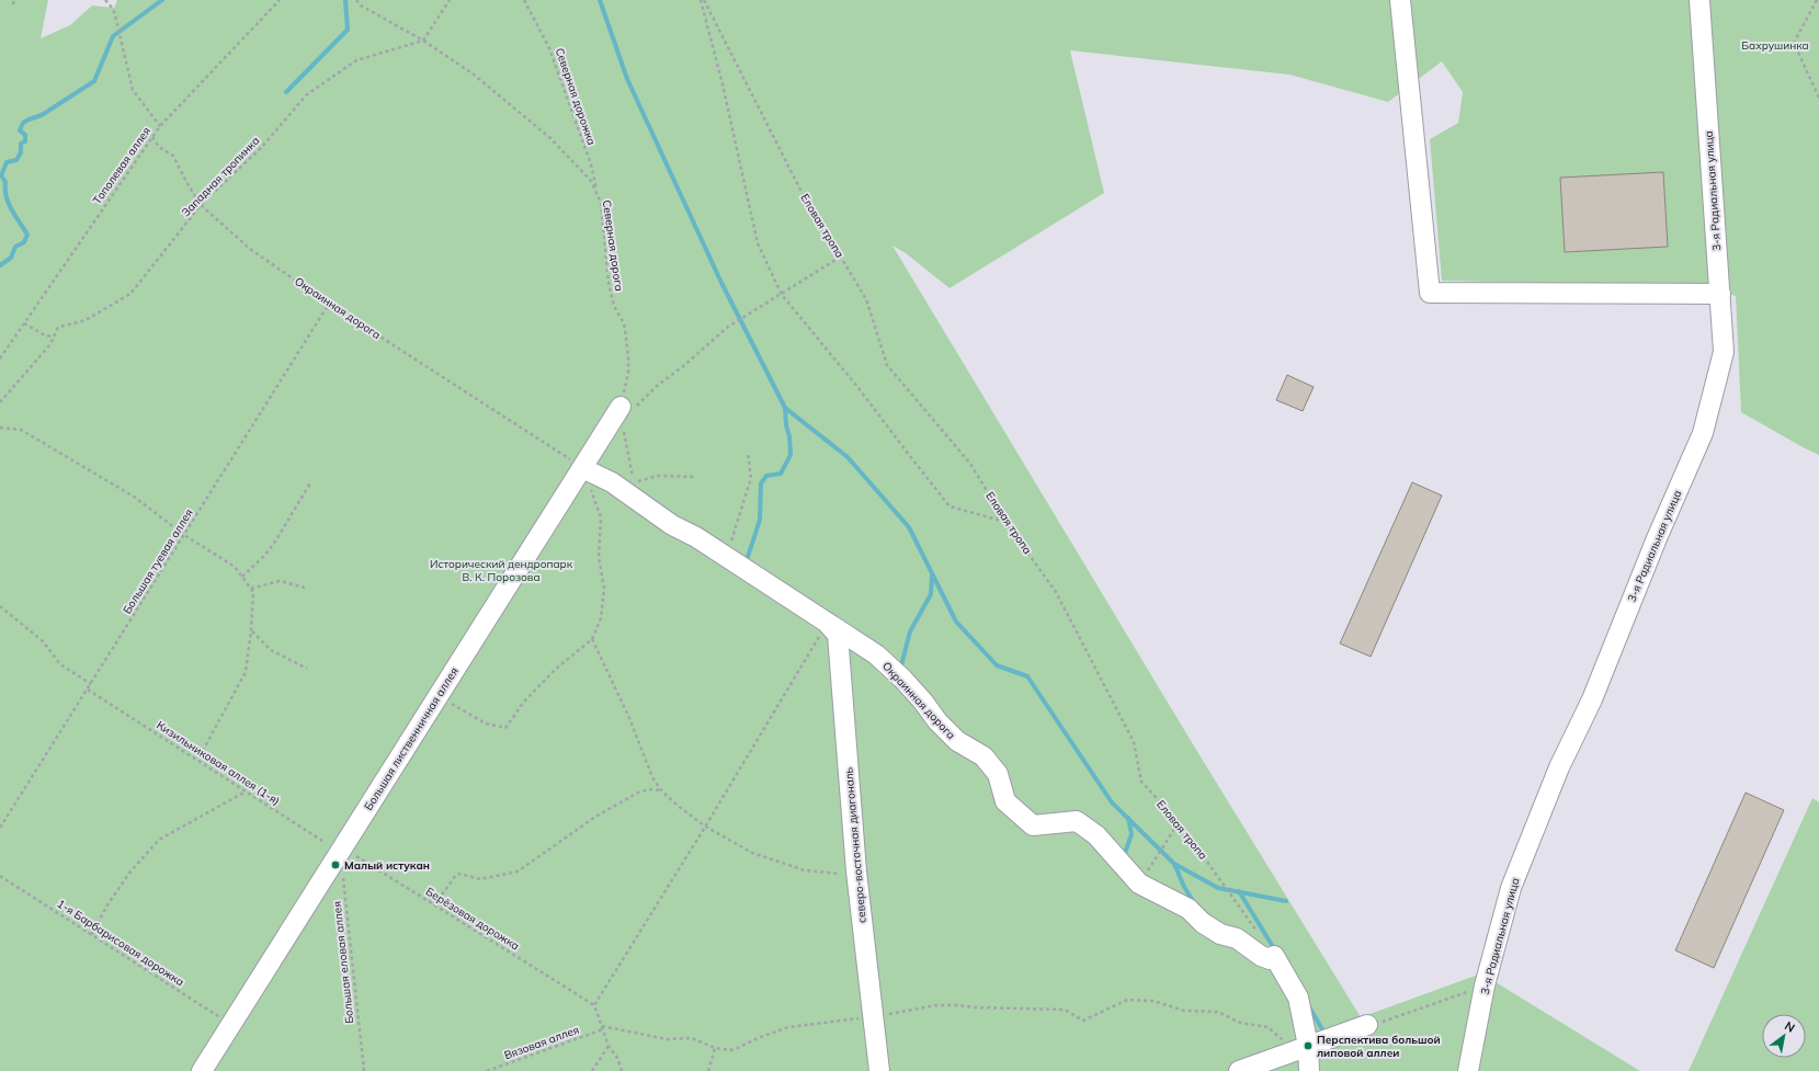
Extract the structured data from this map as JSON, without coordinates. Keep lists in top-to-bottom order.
{
  "streets": {
    "street": [
      "3-я Радиальная улица",
      "Окраинная дорога",
      "Большая лиственничная аллея",
      "северо-восточная диагональ"
    ],
    "path": [
      "Северная дорожка",
      "Тополевая аллея",
      "Западная тропинка",
      "Еловая тропа",
      "Северная дорога",
      "Большая туевая аллея",
      "Кизильниковая аллея (1-я)",
      "Берёзовая дорожка",
      "1-я Барбарисовая дорожка",
      "Большая еловая аллея",
      "Вязовая аллея"
    ]
  },
  "crossings": [
    ["Северная дорожка", "Северная дорога"],
    ["Тополевая аллея", "Окраинная дорога"],
    ["Западная тропинка", "Северная дорога"],
    ["Западная тропинка", "Окраинная дорога"],
    ["Северная дорога", "Большая лиственничная аллея"],
    ["Окраинная дорога", "Большая туевая аллея"],
    ["Окраинная дорога", "Большая лиственничная аллея"],
    ["Окраинная дорога", "северо-восточная диагональ"],
    ["Большая туевая аллея", "Кизильниковая аллея (1-я)"],
    ["Большая лиственничная аллея", "Кизильниковая аллея (1-я)"],
    ["Большая лиственничная аллея", "Берёзовая дорожка"],
    ["Большая лиственничная аллея", "1-я Барбарисовая дорожка"],
    ["Кизильниковая аллея (1-я)", "Берёзовая дорожка"]
  ],
  "parks": ["Бахрушинка", "Исторический дендропарк В. К. Порозова"],
  "places": ["Малый истукан", "Перспектива большой липовой аллеи"],
  "north": "top right"
}
